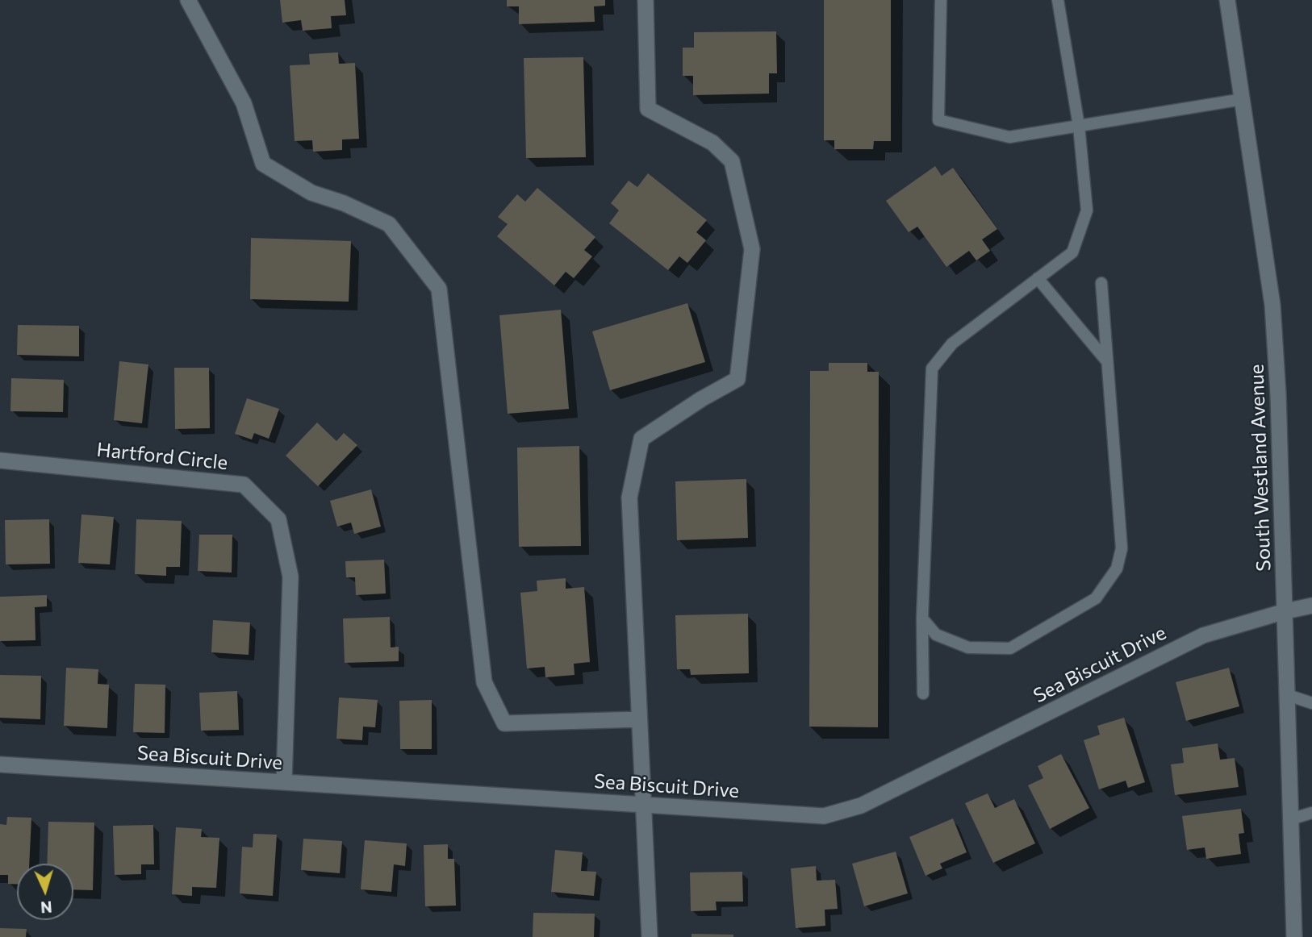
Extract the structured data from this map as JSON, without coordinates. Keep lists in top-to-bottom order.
{
  "streets": {
    "street": ["Hartford Circle", "South Westland Avenue", "Sea Biscuit Drive"]
  },
  "crossings": [
    ["Hartford Circle", "Sea Biscuit Drive"],
    ["South Westland Avenue", "Sea Biscuit Drive"]
  ],
  "north": "bottom"
}
